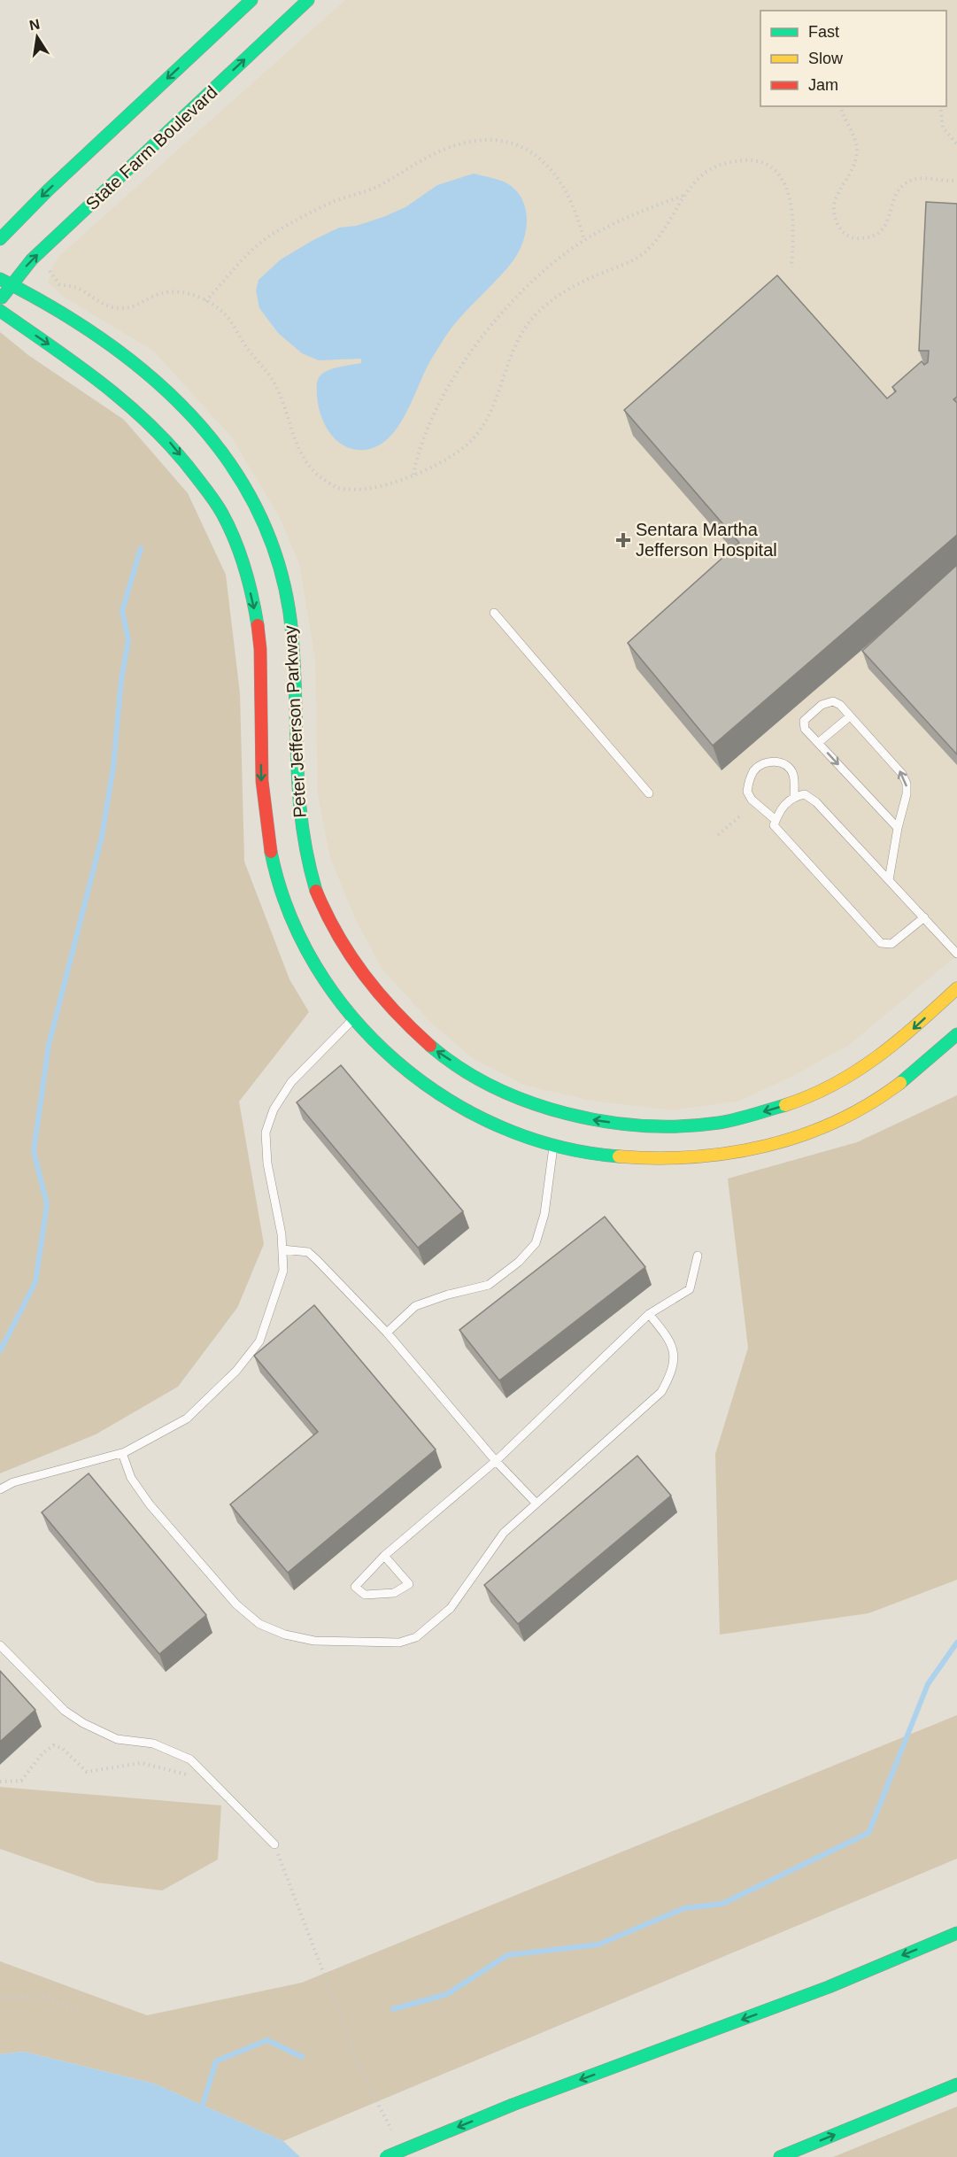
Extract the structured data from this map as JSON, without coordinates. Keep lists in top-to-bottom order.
{
  "streets": {
    "main road": ["State Farm Boulevard", "Peter Jefferson Parkway"]
  },
  "crossings": [
    ["State Farm Boulevard", "Peter Jefferson Parkway"]
  ],
  "places": {
    "health": ["Sentara Martha Jefferson Hospital"]
  },
  "legend": ["Fast", "Slow", "Jam"],
  "north": "top"
}
